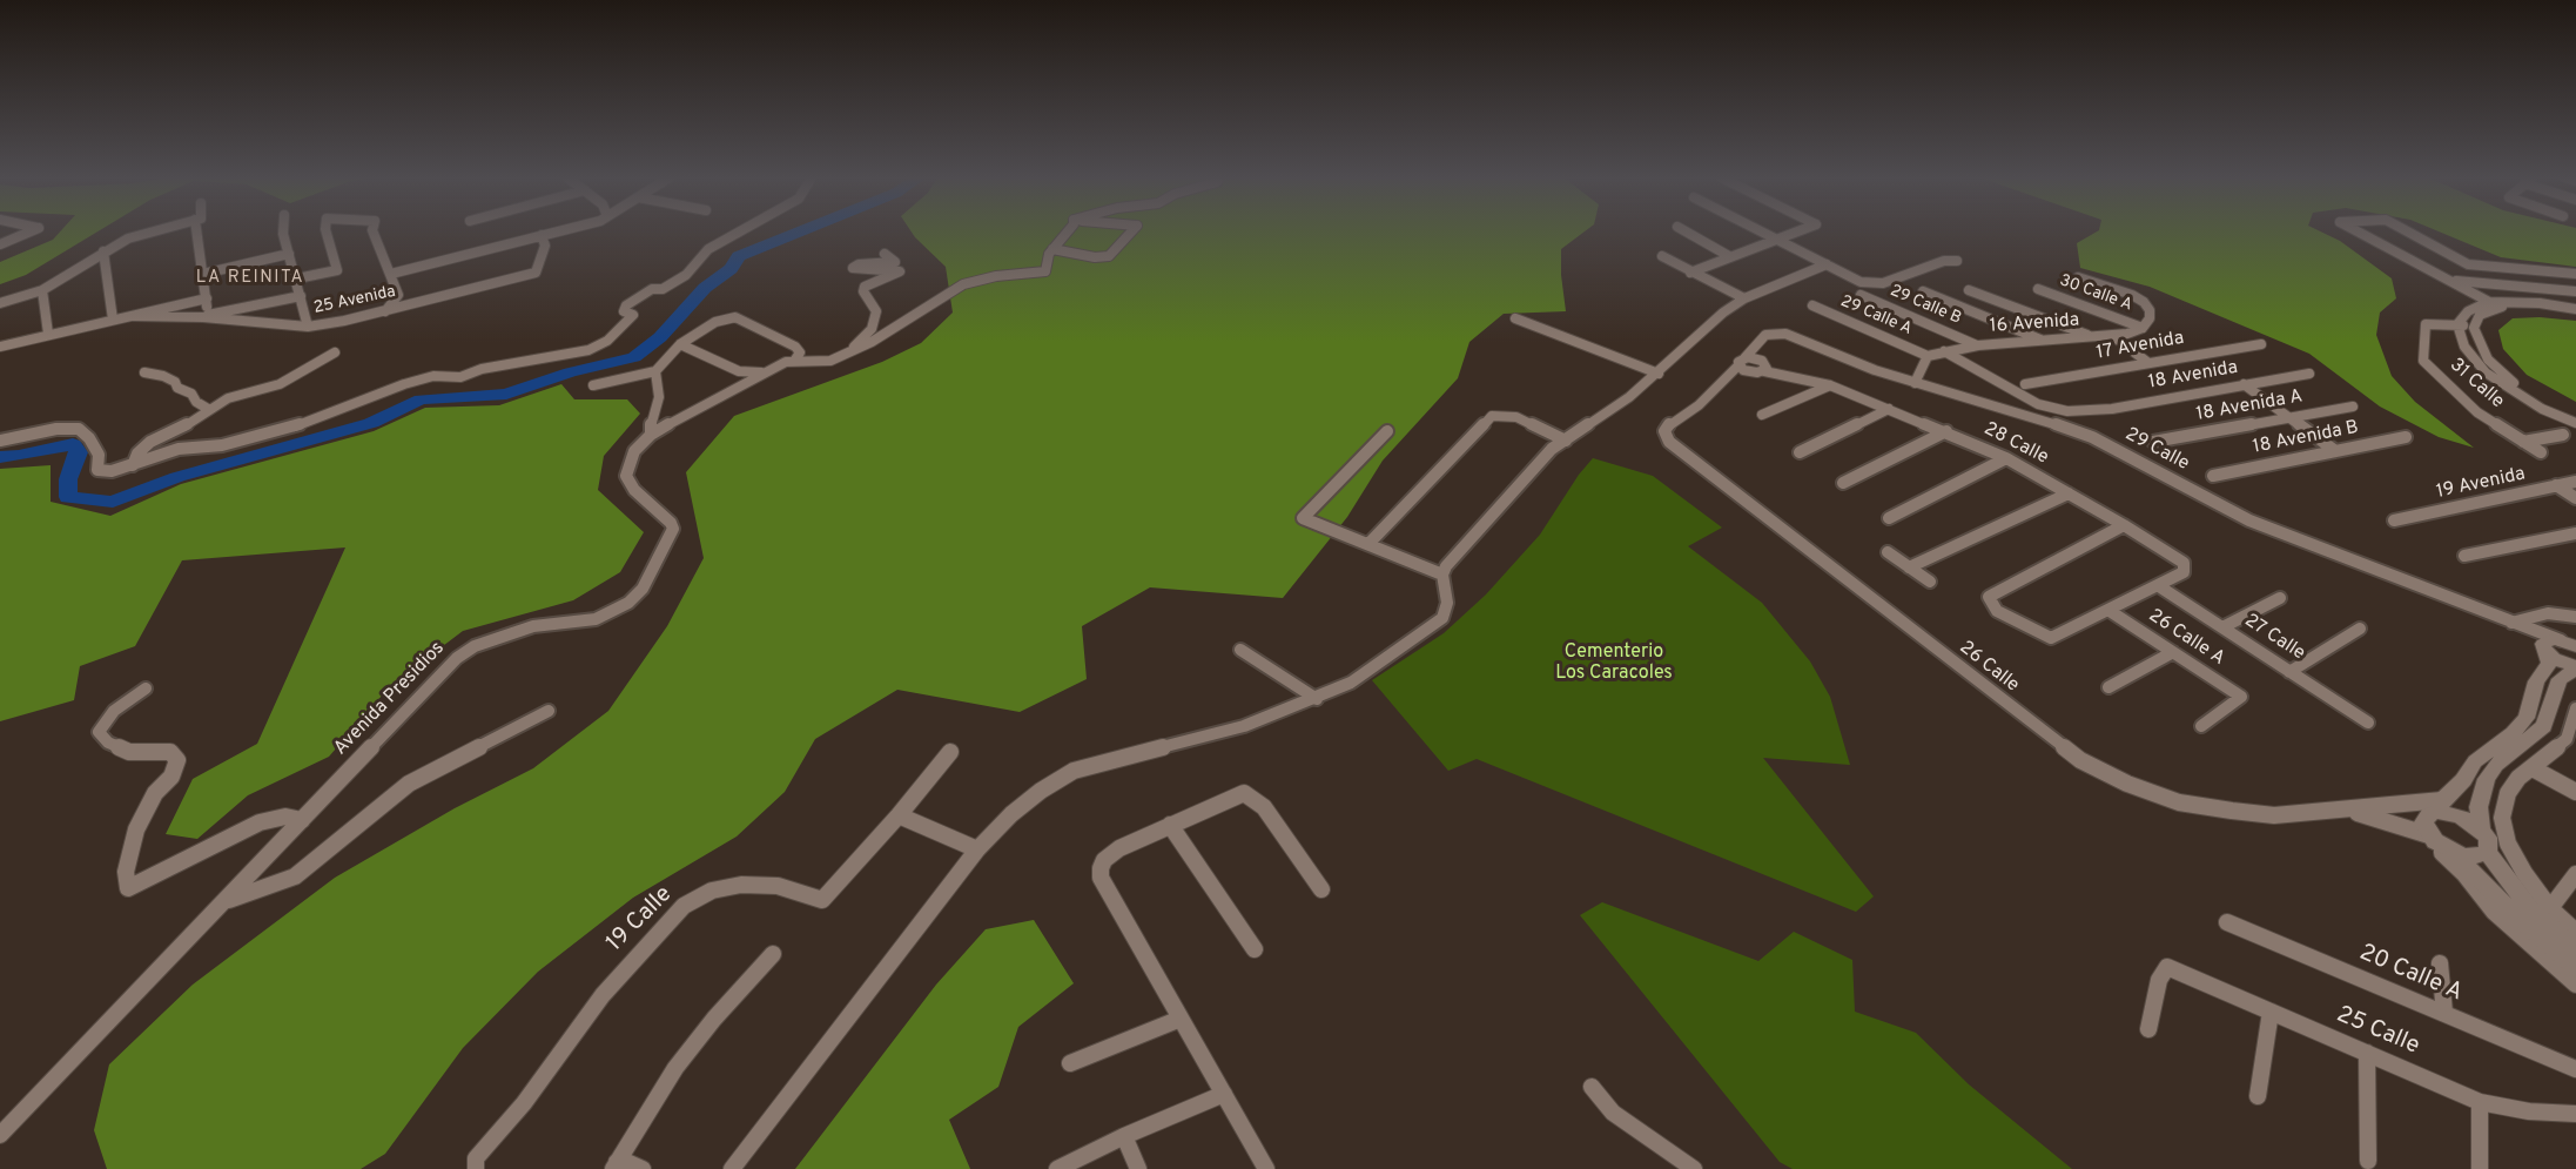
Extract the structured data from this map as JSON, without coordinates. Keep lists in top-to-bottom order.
{
  "streets": {
    "street": [
      "30 Calle A",
      "25 Avenida",
      "29 Calle B",
      "29 Calle A",
      "16 Avenida",
      "17 Avenida",
      "18 Avenida",
      "31 Calle",
      "18 Avenida A",
      "18 Avenida B",
      "28 Calle",
      "29 Calle",
      "19 Avenida",
      "26 Calle A",
      "27 Calle",
      "26 Calle",
      "Avenida Presidios",
      "19 Calle",
      "20 Calle A",
      "25 Calle"
    ]
  },
  "crossings": [
    ["30 Calle A", "16 Avenida"],
    ["29 Calle B", "16 Avenida"],
    ["29 Calle A", "16 Avenida"],
    ["16 Avenida", "18 Avenida"],
    ["28 Calle", "27 Calle"]
  ],
  "districts": ["LA REINITA"],
  "parks": ["Cementerio Los Caracoles"]
}
